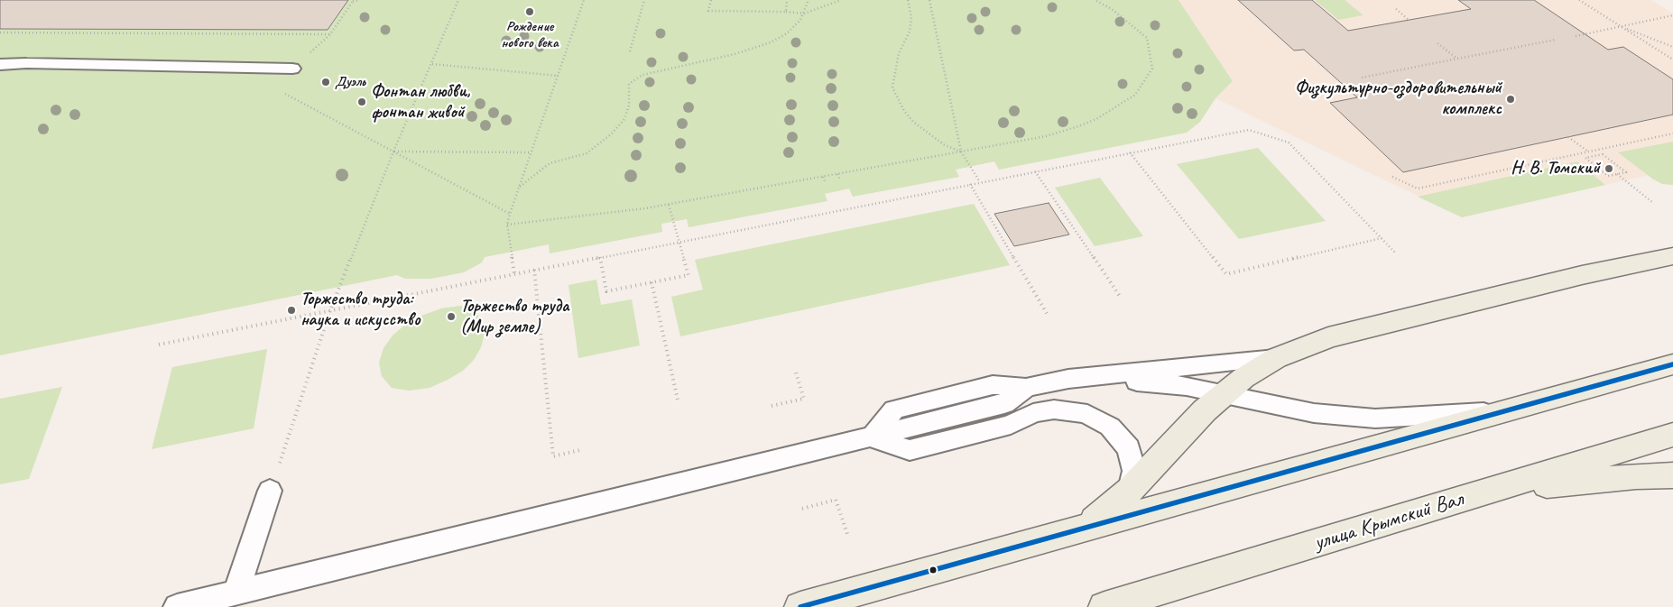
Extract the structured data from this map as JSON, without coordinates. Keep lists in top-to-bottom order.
{
  "streets": {
    "main road": ["улица Крымский Вал"]
  },
  "places": [
    "Рождение нового века",
    "Дуэль",
    "Физкультурно-оздоровительный комплекс",
    "Фонтан любви, фонтан живой",
    "Н. В. Томский",
    "Торжество труда: наука и искусство",
    "Торжество труда (Мир земле)"
  ]
}
